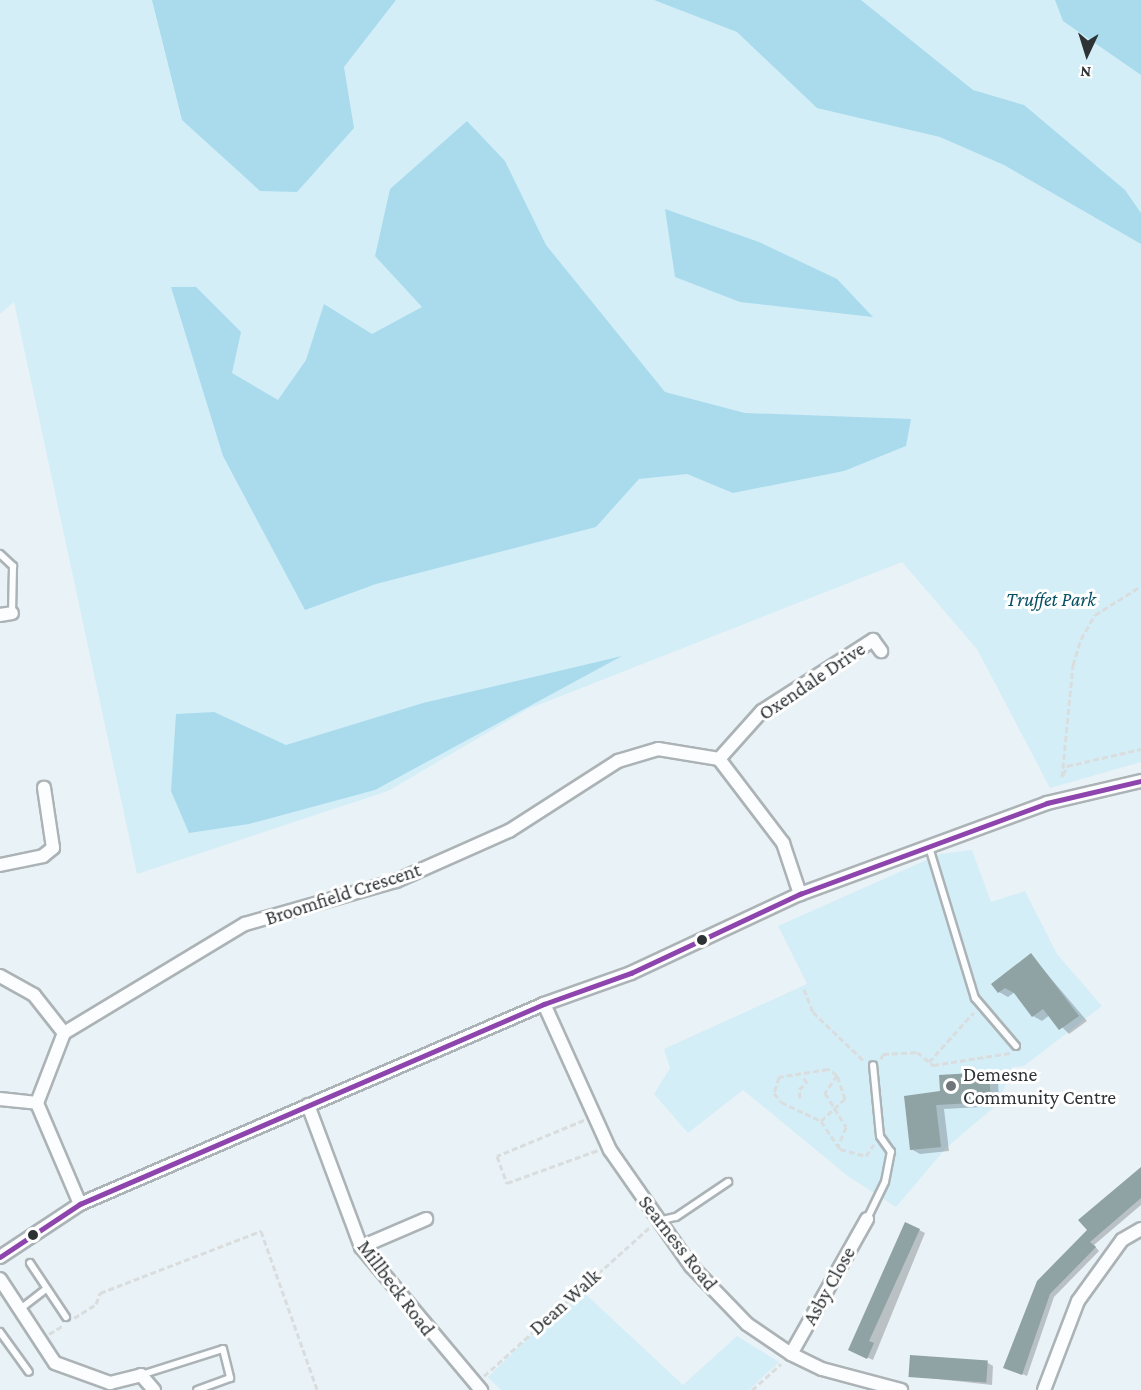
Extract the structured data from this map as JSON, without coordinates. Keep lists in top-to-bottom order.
{
  "streets": {
    "street": [
      "Oxendale Drive",
      "Broomfield Crescent",
      "Searness Road",
      "Asby Close",
      "Millbeck Road"
    ],
    "path": ["Dean Walk"]
  },
  "crossings": [
    ["Oxendale Drive", "Broomfield Crescent"],
    ["Searness Road", "Asby Close"],
    ["Searness Road", "Dean Walk"],
    ["Millbeck Road", "Dean Walk"]
  ],
  "parks": ["Truffet Park"],
  "places": ["Demesne Community Centre"],
  "north": "bottom"
}
